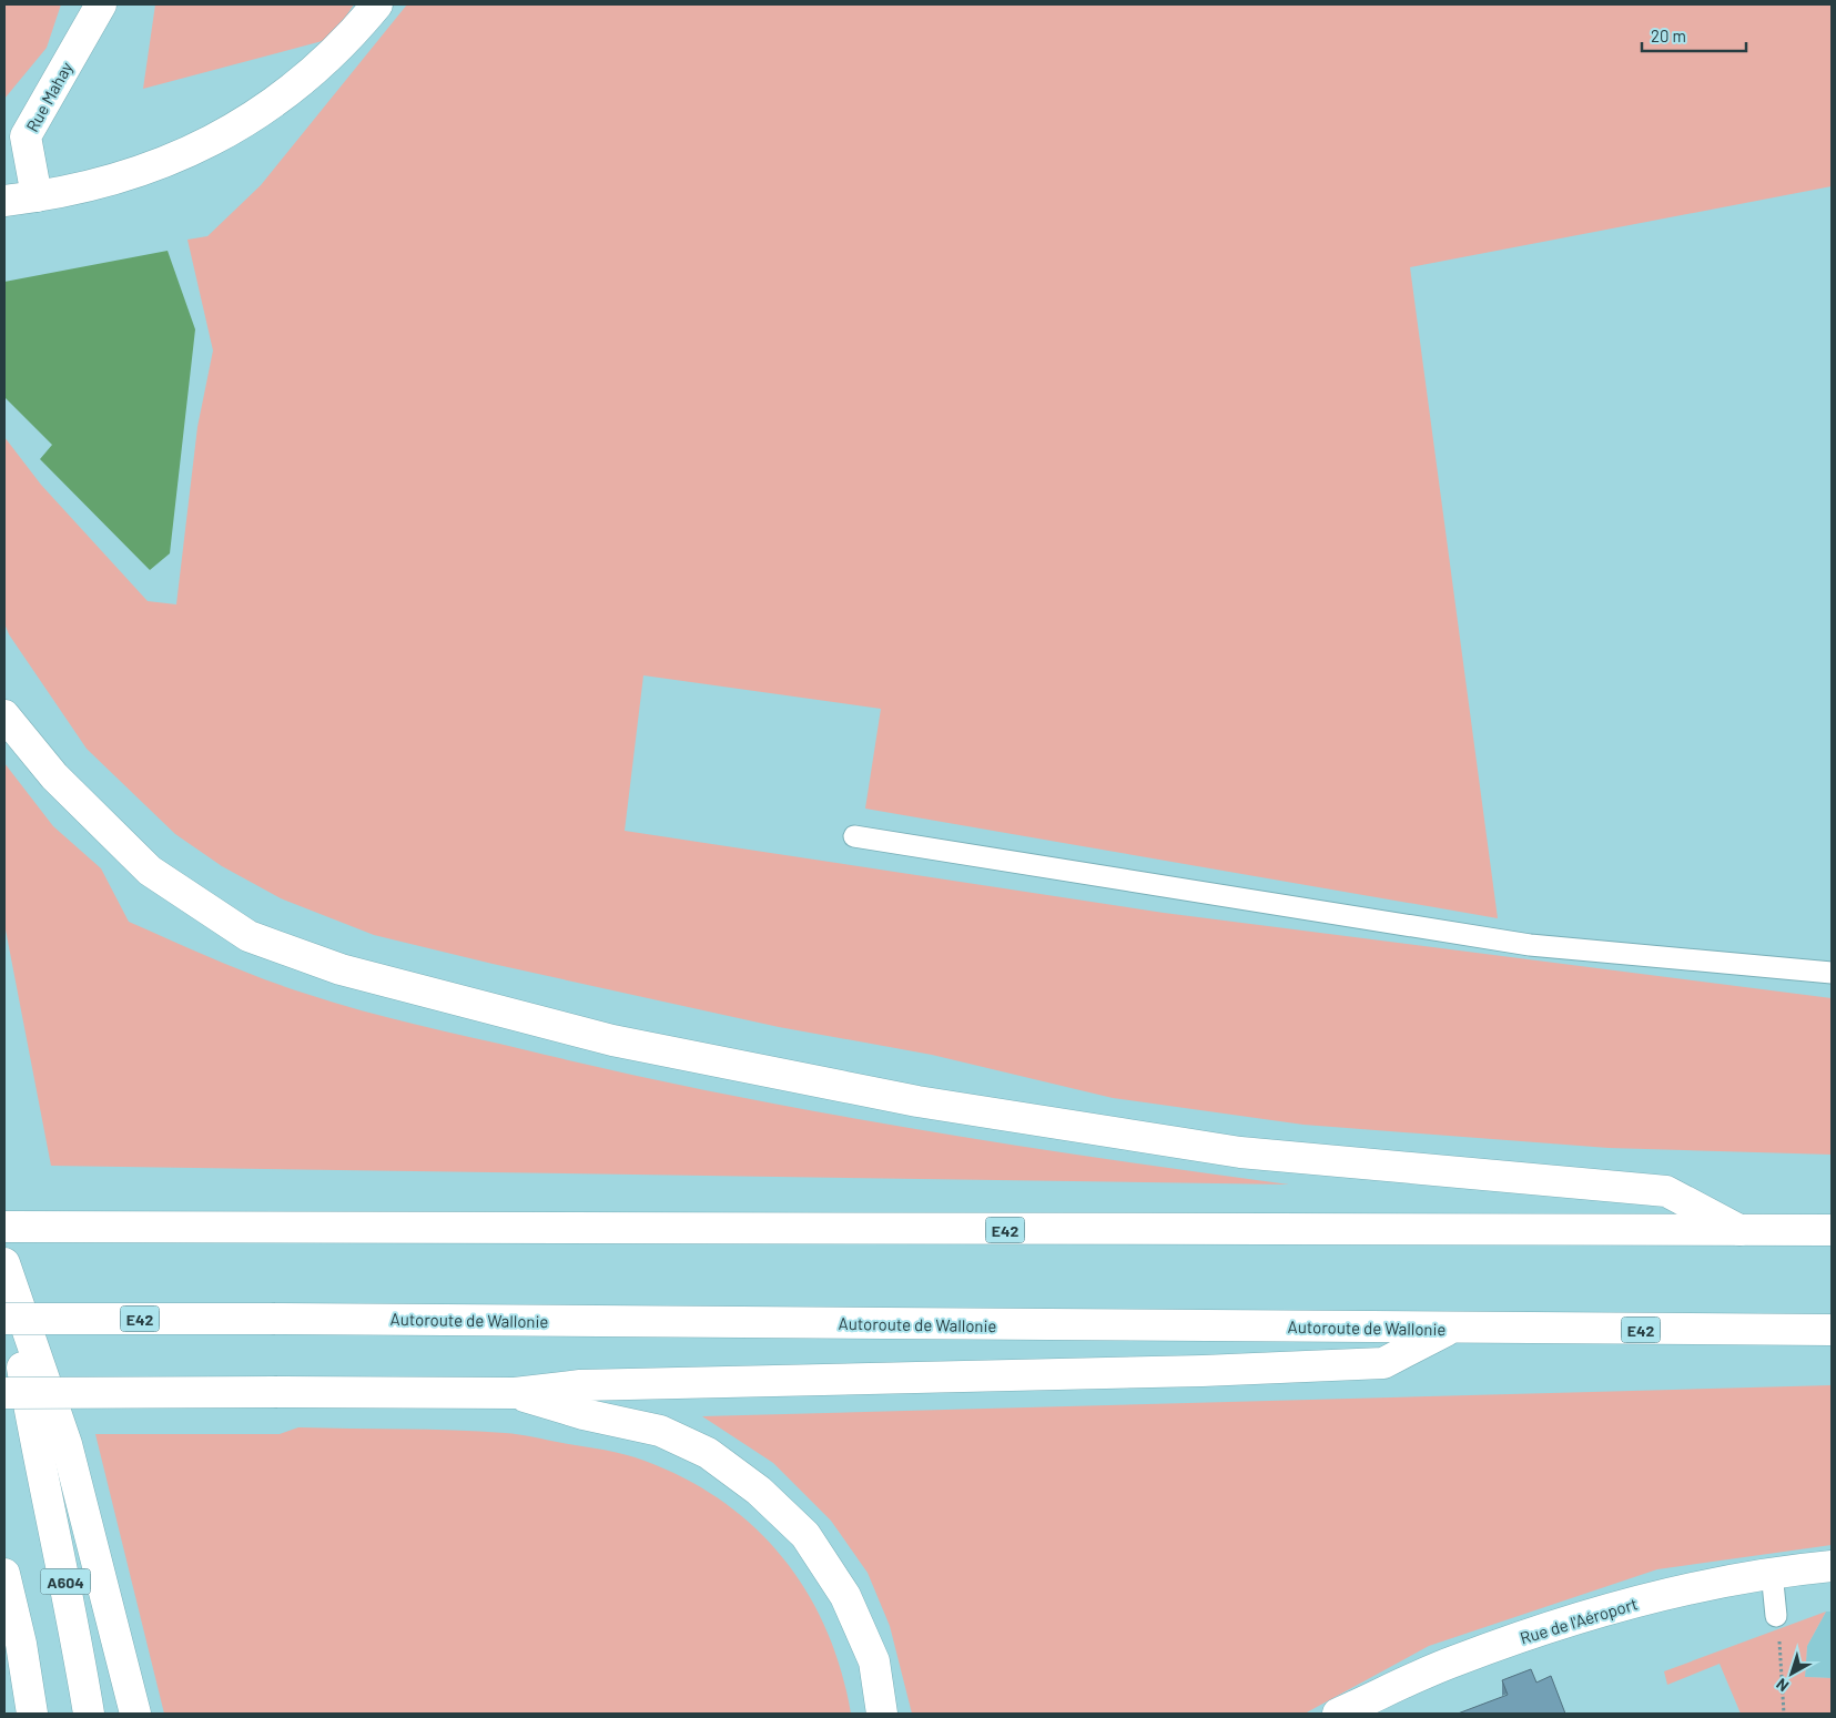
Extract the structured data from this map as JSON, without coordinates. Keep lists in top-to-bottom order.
{
  "streets": {
    "main road": [
      "Rue Mahay",
      "E42",
      "Autoroute de Wallonie",
      "A604",
      "Rue de l'Aéroport"
    ]
  },
  "scale_bar": "20 m",
  "north": "bottom left"
}
